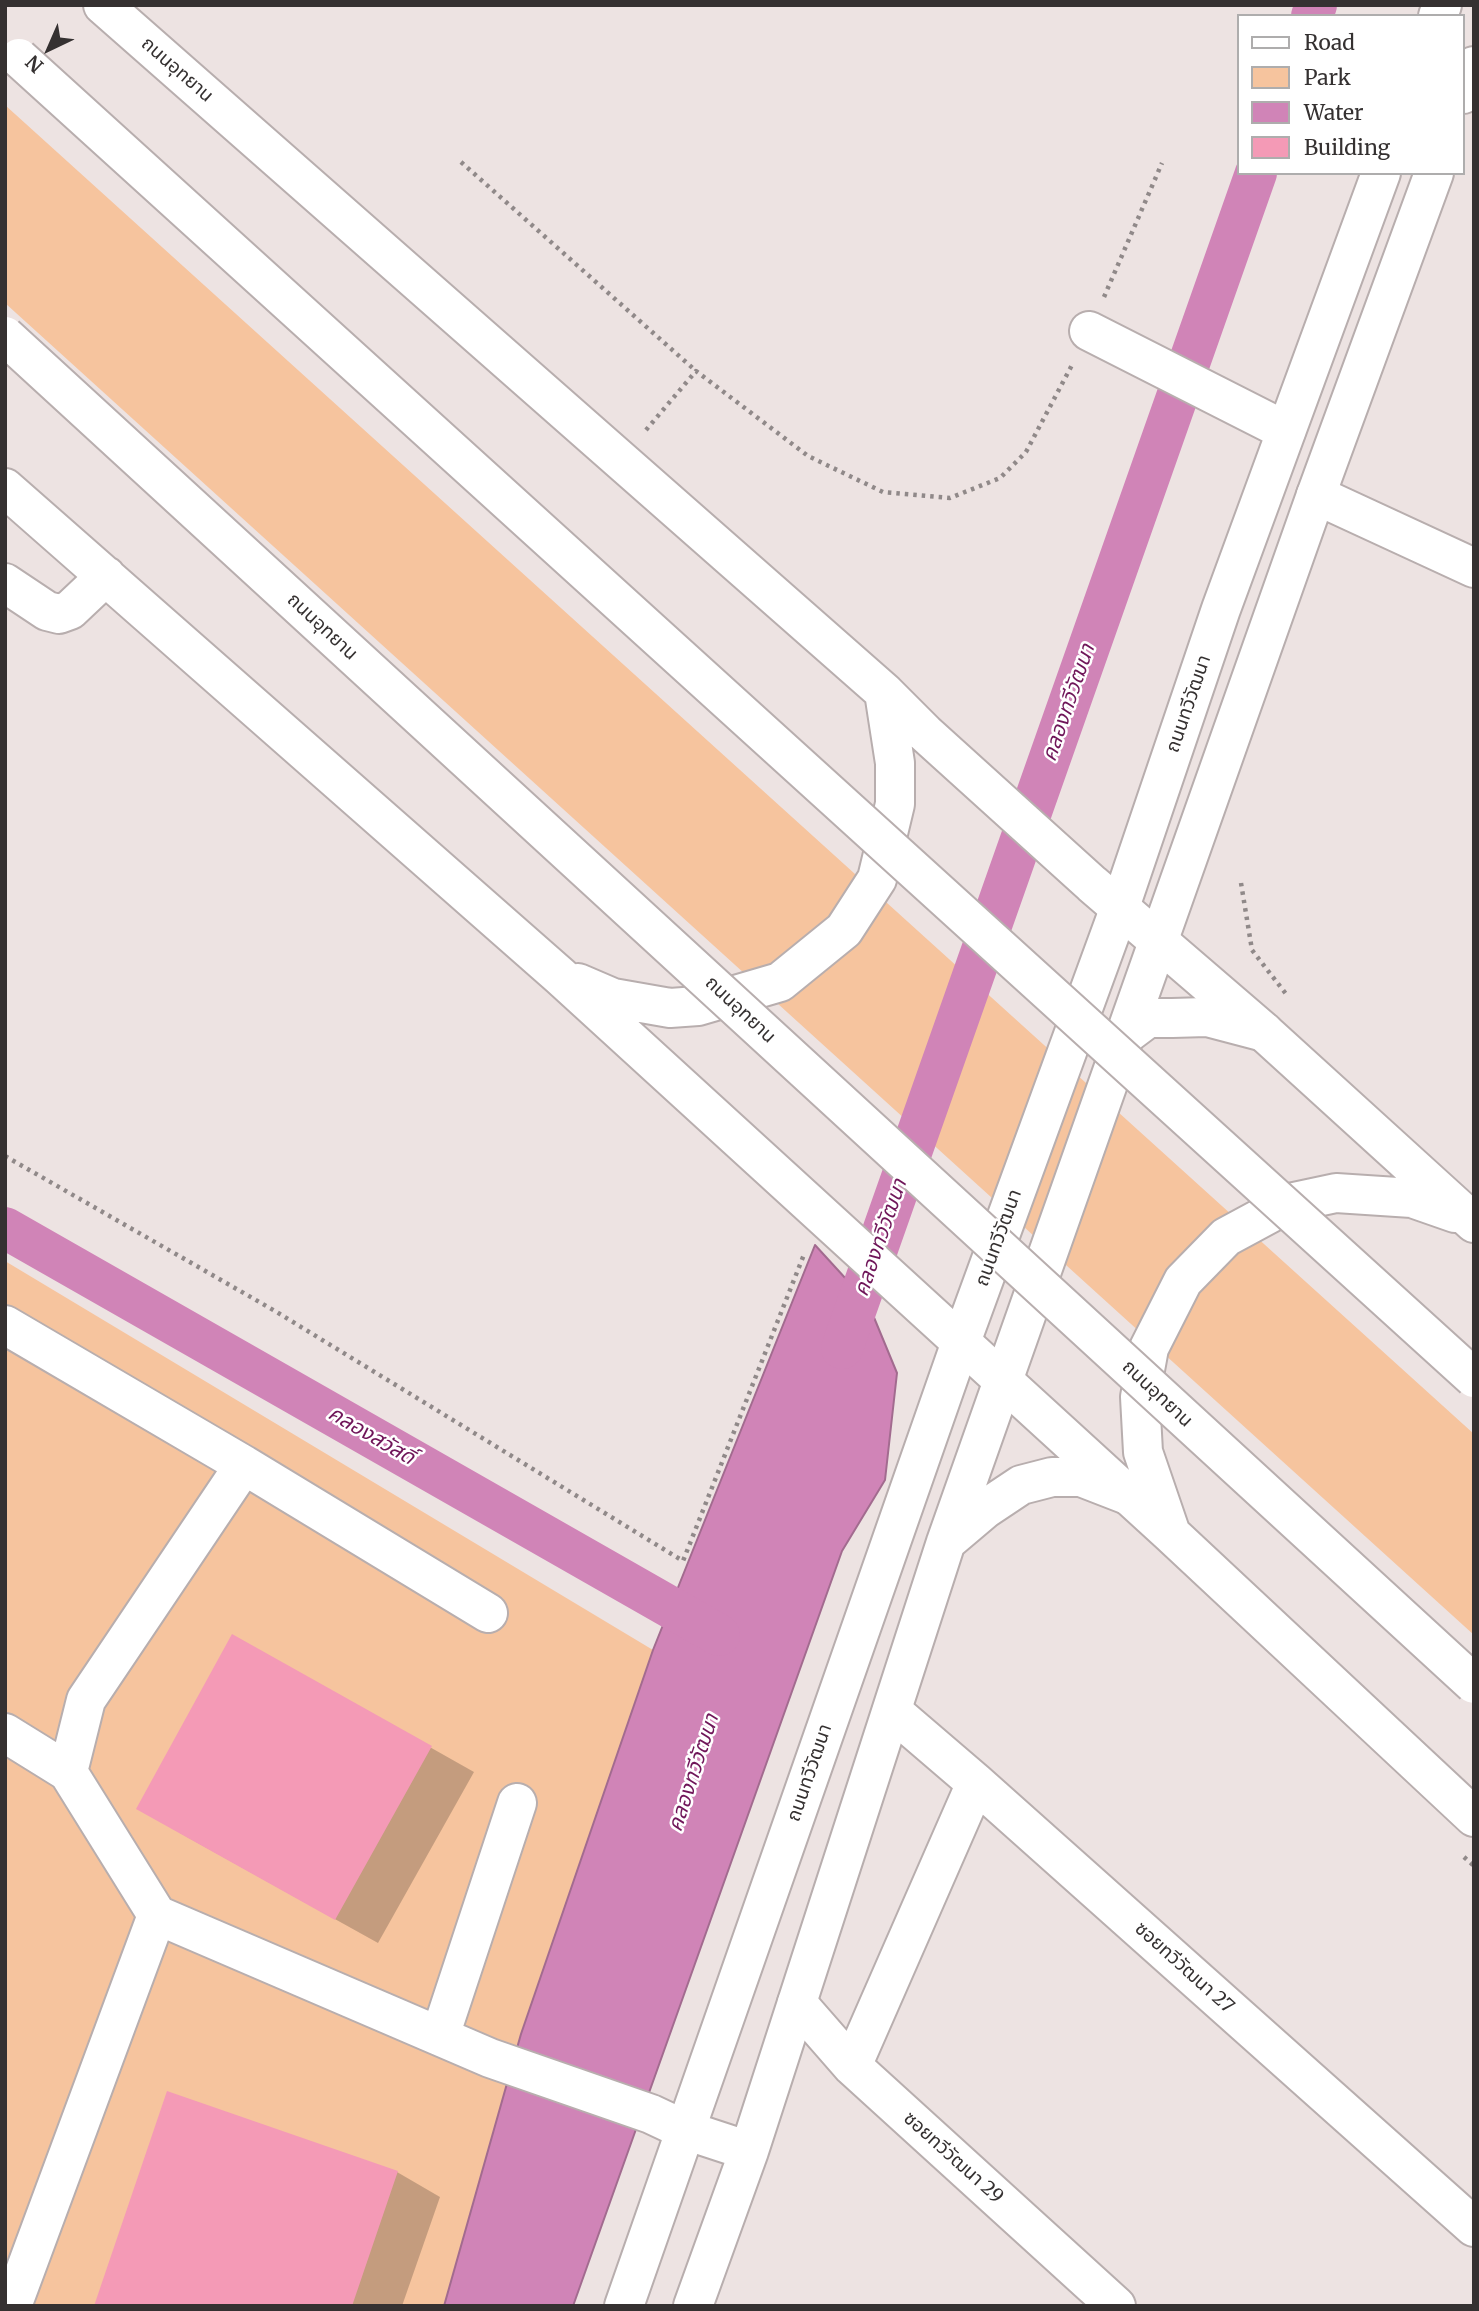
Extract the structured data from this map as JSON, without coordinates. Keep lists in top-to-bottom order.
{
  "streets": {
    "street": [
      "ถนนอุทยาน",
      "ถนนทวีวัฒนา",
      "ซอยทวีวัฒนา 27",
      "ซอยทวีวัฒนา 29"
    ]
  },
  "crossings": [
    ["ถนนอุทยาน", "ถนนทวีวัฒนา"]
  ],
  "water": ["คลองทวีวัฒนา", "คลองสวัสดิ์"],
  "legend": [
    "Road",
    "Park",
    "Water",
    "Building"
  ],
  "north": "bottom left"
}
